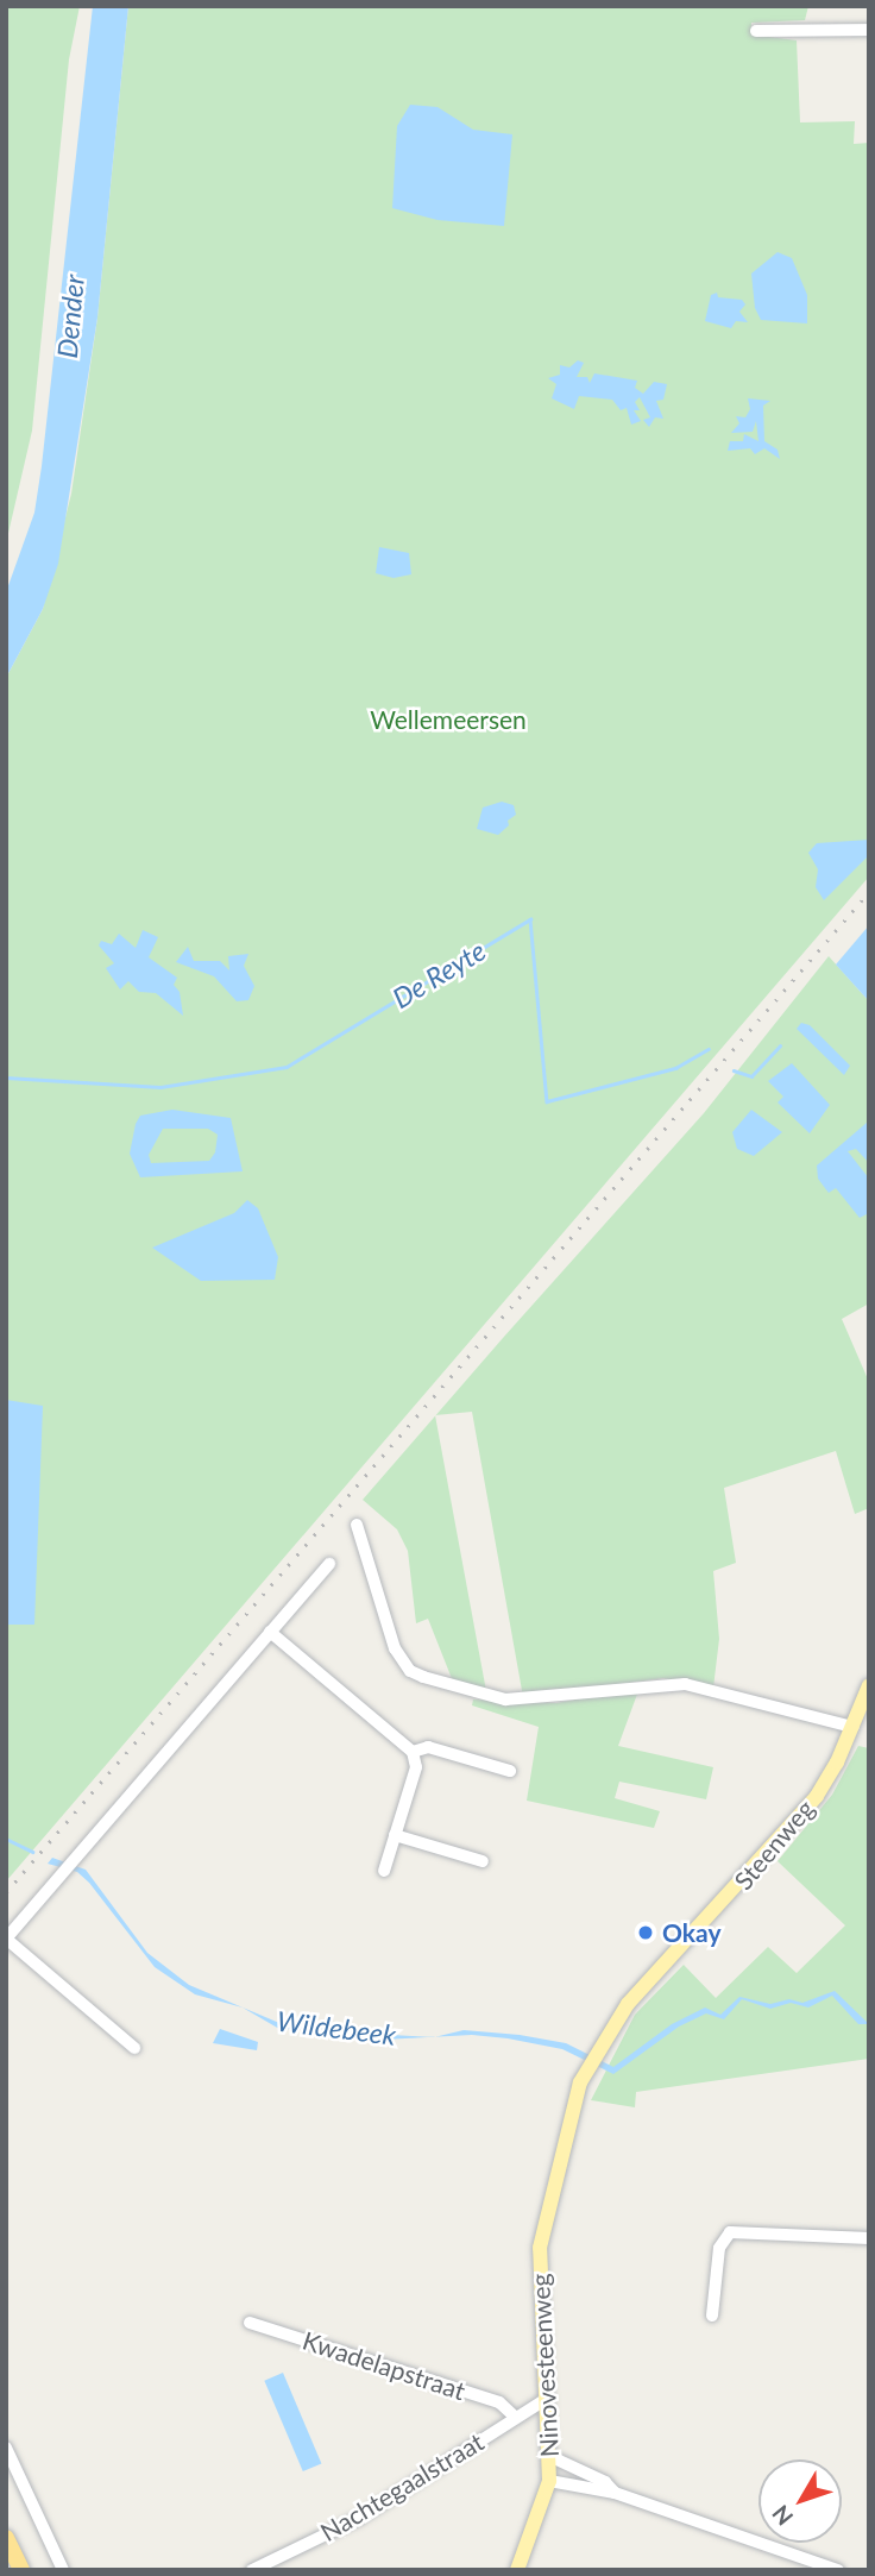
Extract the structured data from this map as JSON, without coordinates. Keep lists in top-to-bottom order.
{
  "streets": {
    "main road": ["Steenweg", "Ninovesteenweg"],
    "street": ["Kwadelapstraat", "Nachtegaalstraat"]
  },
  "crossings": [
    ["Steenweg", "Ninovesteenweg"],
    ["Kwadelapstraat", "Nachtegaalstraat"],
    ["Ninovesteenweg", "Nachtegaalstraat"]
  ],
  "water": ["Dender", "De Reyte", "Wildebeek"],
  "parks": ["Wellemeersen"],
  "places": ["Okay"],
  "north": "bottom left"
}
